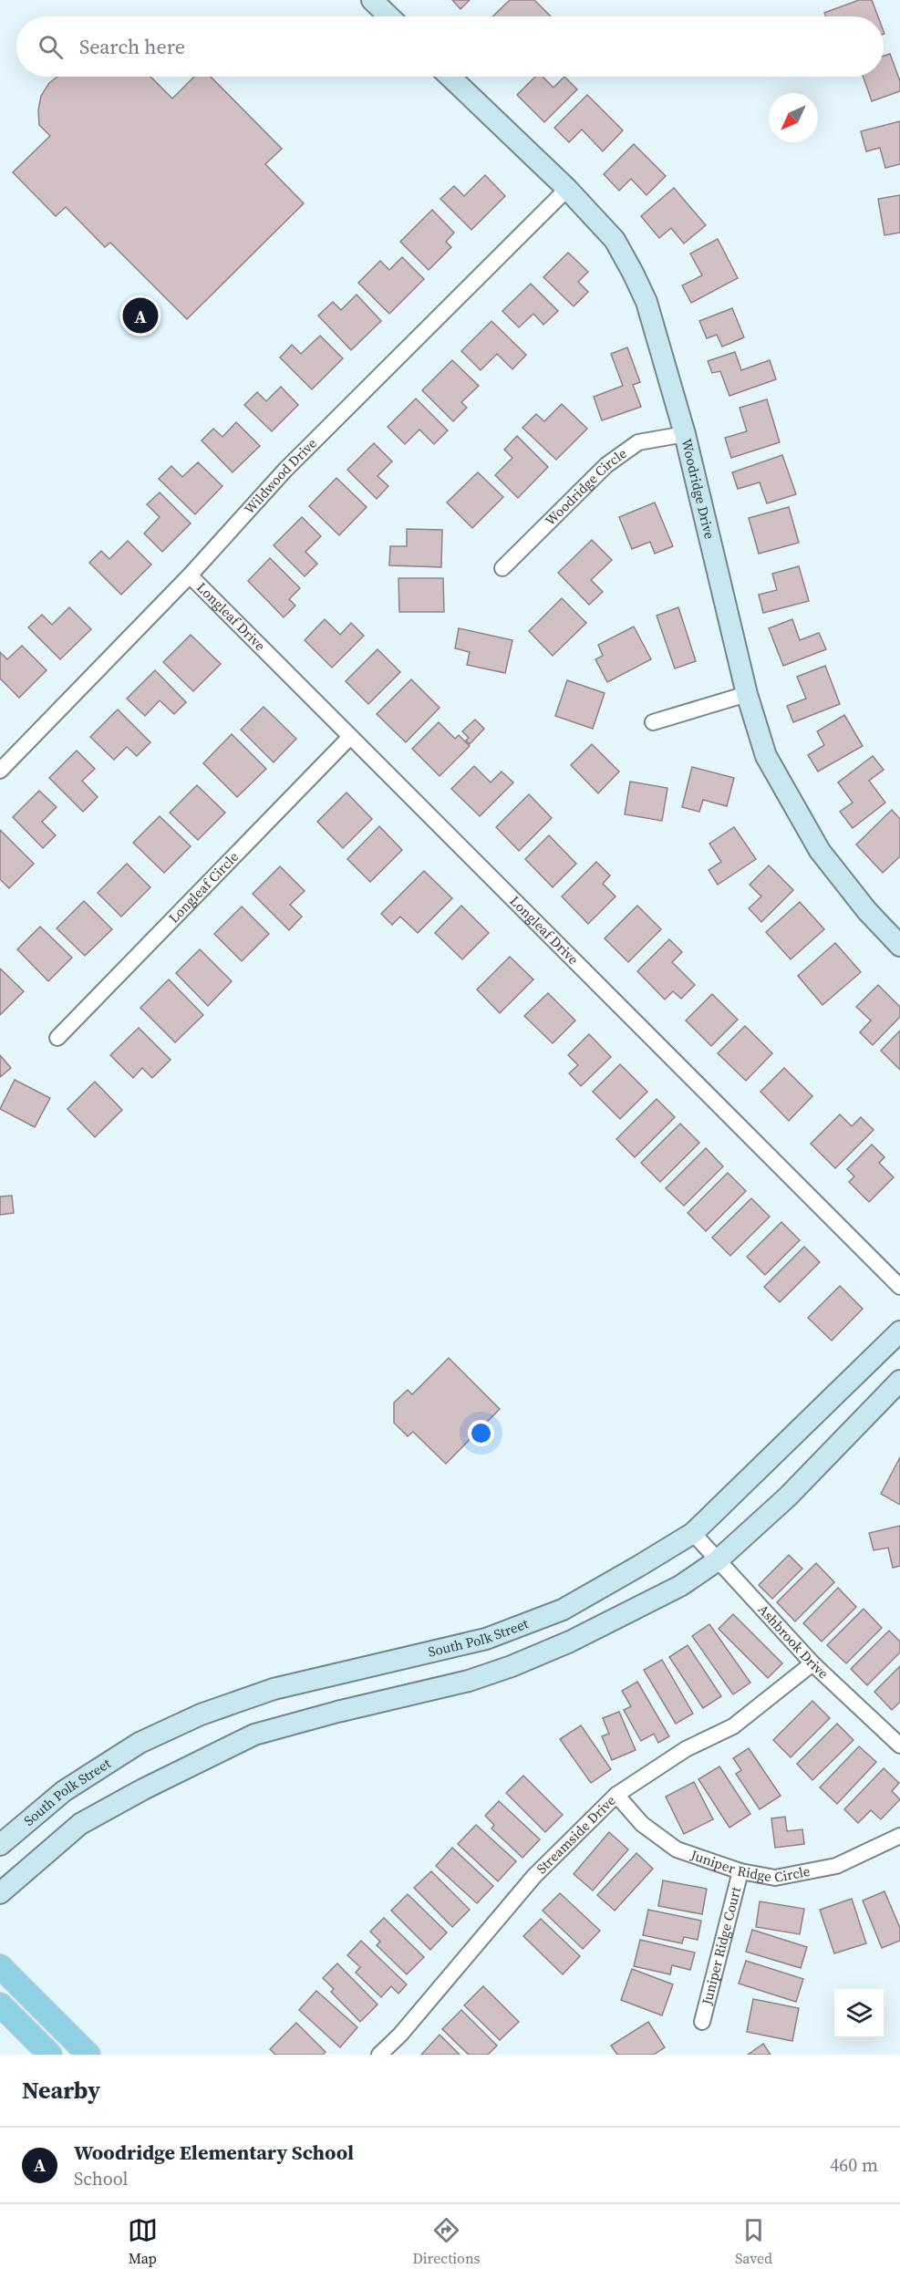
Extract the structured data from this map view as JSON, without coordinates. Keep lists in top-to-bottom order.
{
  "streets": {
    "main road": ["Woodridge Drive", "South Polk Street"],
    "street": [
      "Wildwood Drive",
      "Woodridge Circle",
      "Longleaf Drive",
      "Longleaf Circle",
      "Ashbrook Drive",
      "Streamside Drive",
      "Juniper Ridge Circle",
      "Juniper Ridge Court"
    ]
  },
  "crossings": [
    ["Wildwood Drive", "Woodridge Drive"],
    ["Wildwood Drive", "Longleaf Drive"],
    ["Woodridge Circle", "Woodridge Drive"],
    ["Longleaf Drive", "Longleaf Circle"],
    ["South Polk Street", "Ashbrook Drive"],
    ["Ashbrook Drive", "Streamside Drive"],
    ["Streamside Drive", "Juniper Ridge Circle"],
    ["Juniper Ridge Circle", "Juniper Ridge Court"]
  ],
  "north": "bottom left",
  "page": {
    "search": "Search here",
    "pins": "A",
    "heading": "Nearby",
    "list": [
      {
        "mark": "A",
        "name": "Woodridge Elementary School",
        "note": "School",
        "value": "460 m"
      }
    ],
    "nav": ["Map", "Directions", "Saved"]
  }
}
